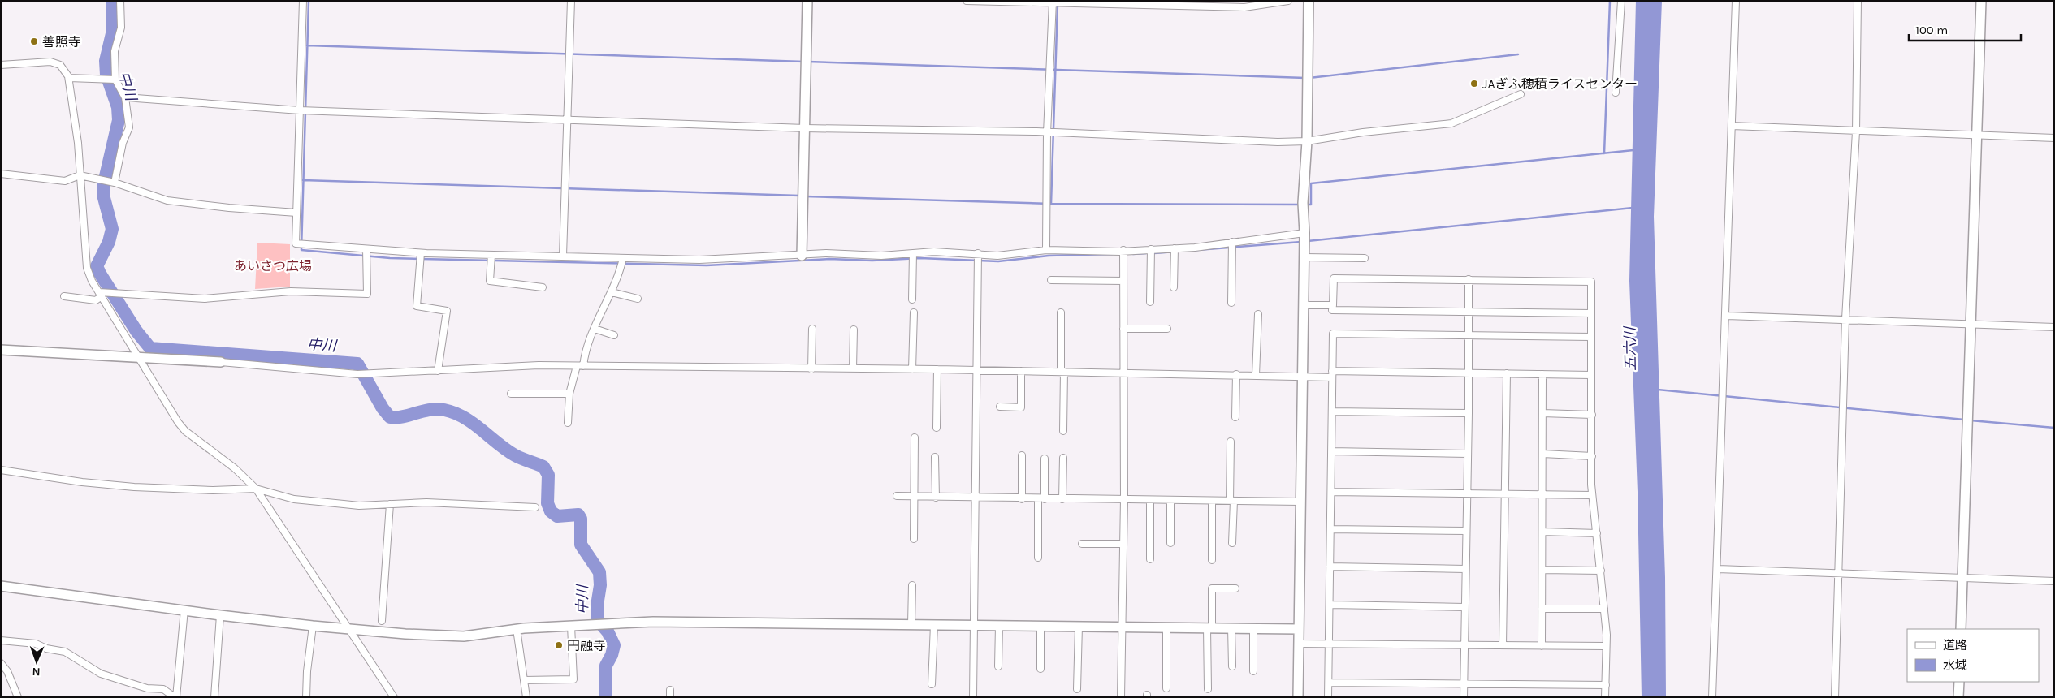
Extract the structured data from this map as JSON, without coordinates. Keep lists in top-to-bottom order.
{
  "water": ["中川", "五六川"],
  "parks": ["あいさつ広場"],
  "places": ["善照寺", "JAぎふ穂積ライスセンター", "円融寺"],
  "legend": ["道路", "水域"],
  "scale_bar": "100 m",
  "north": "bottom"
}
